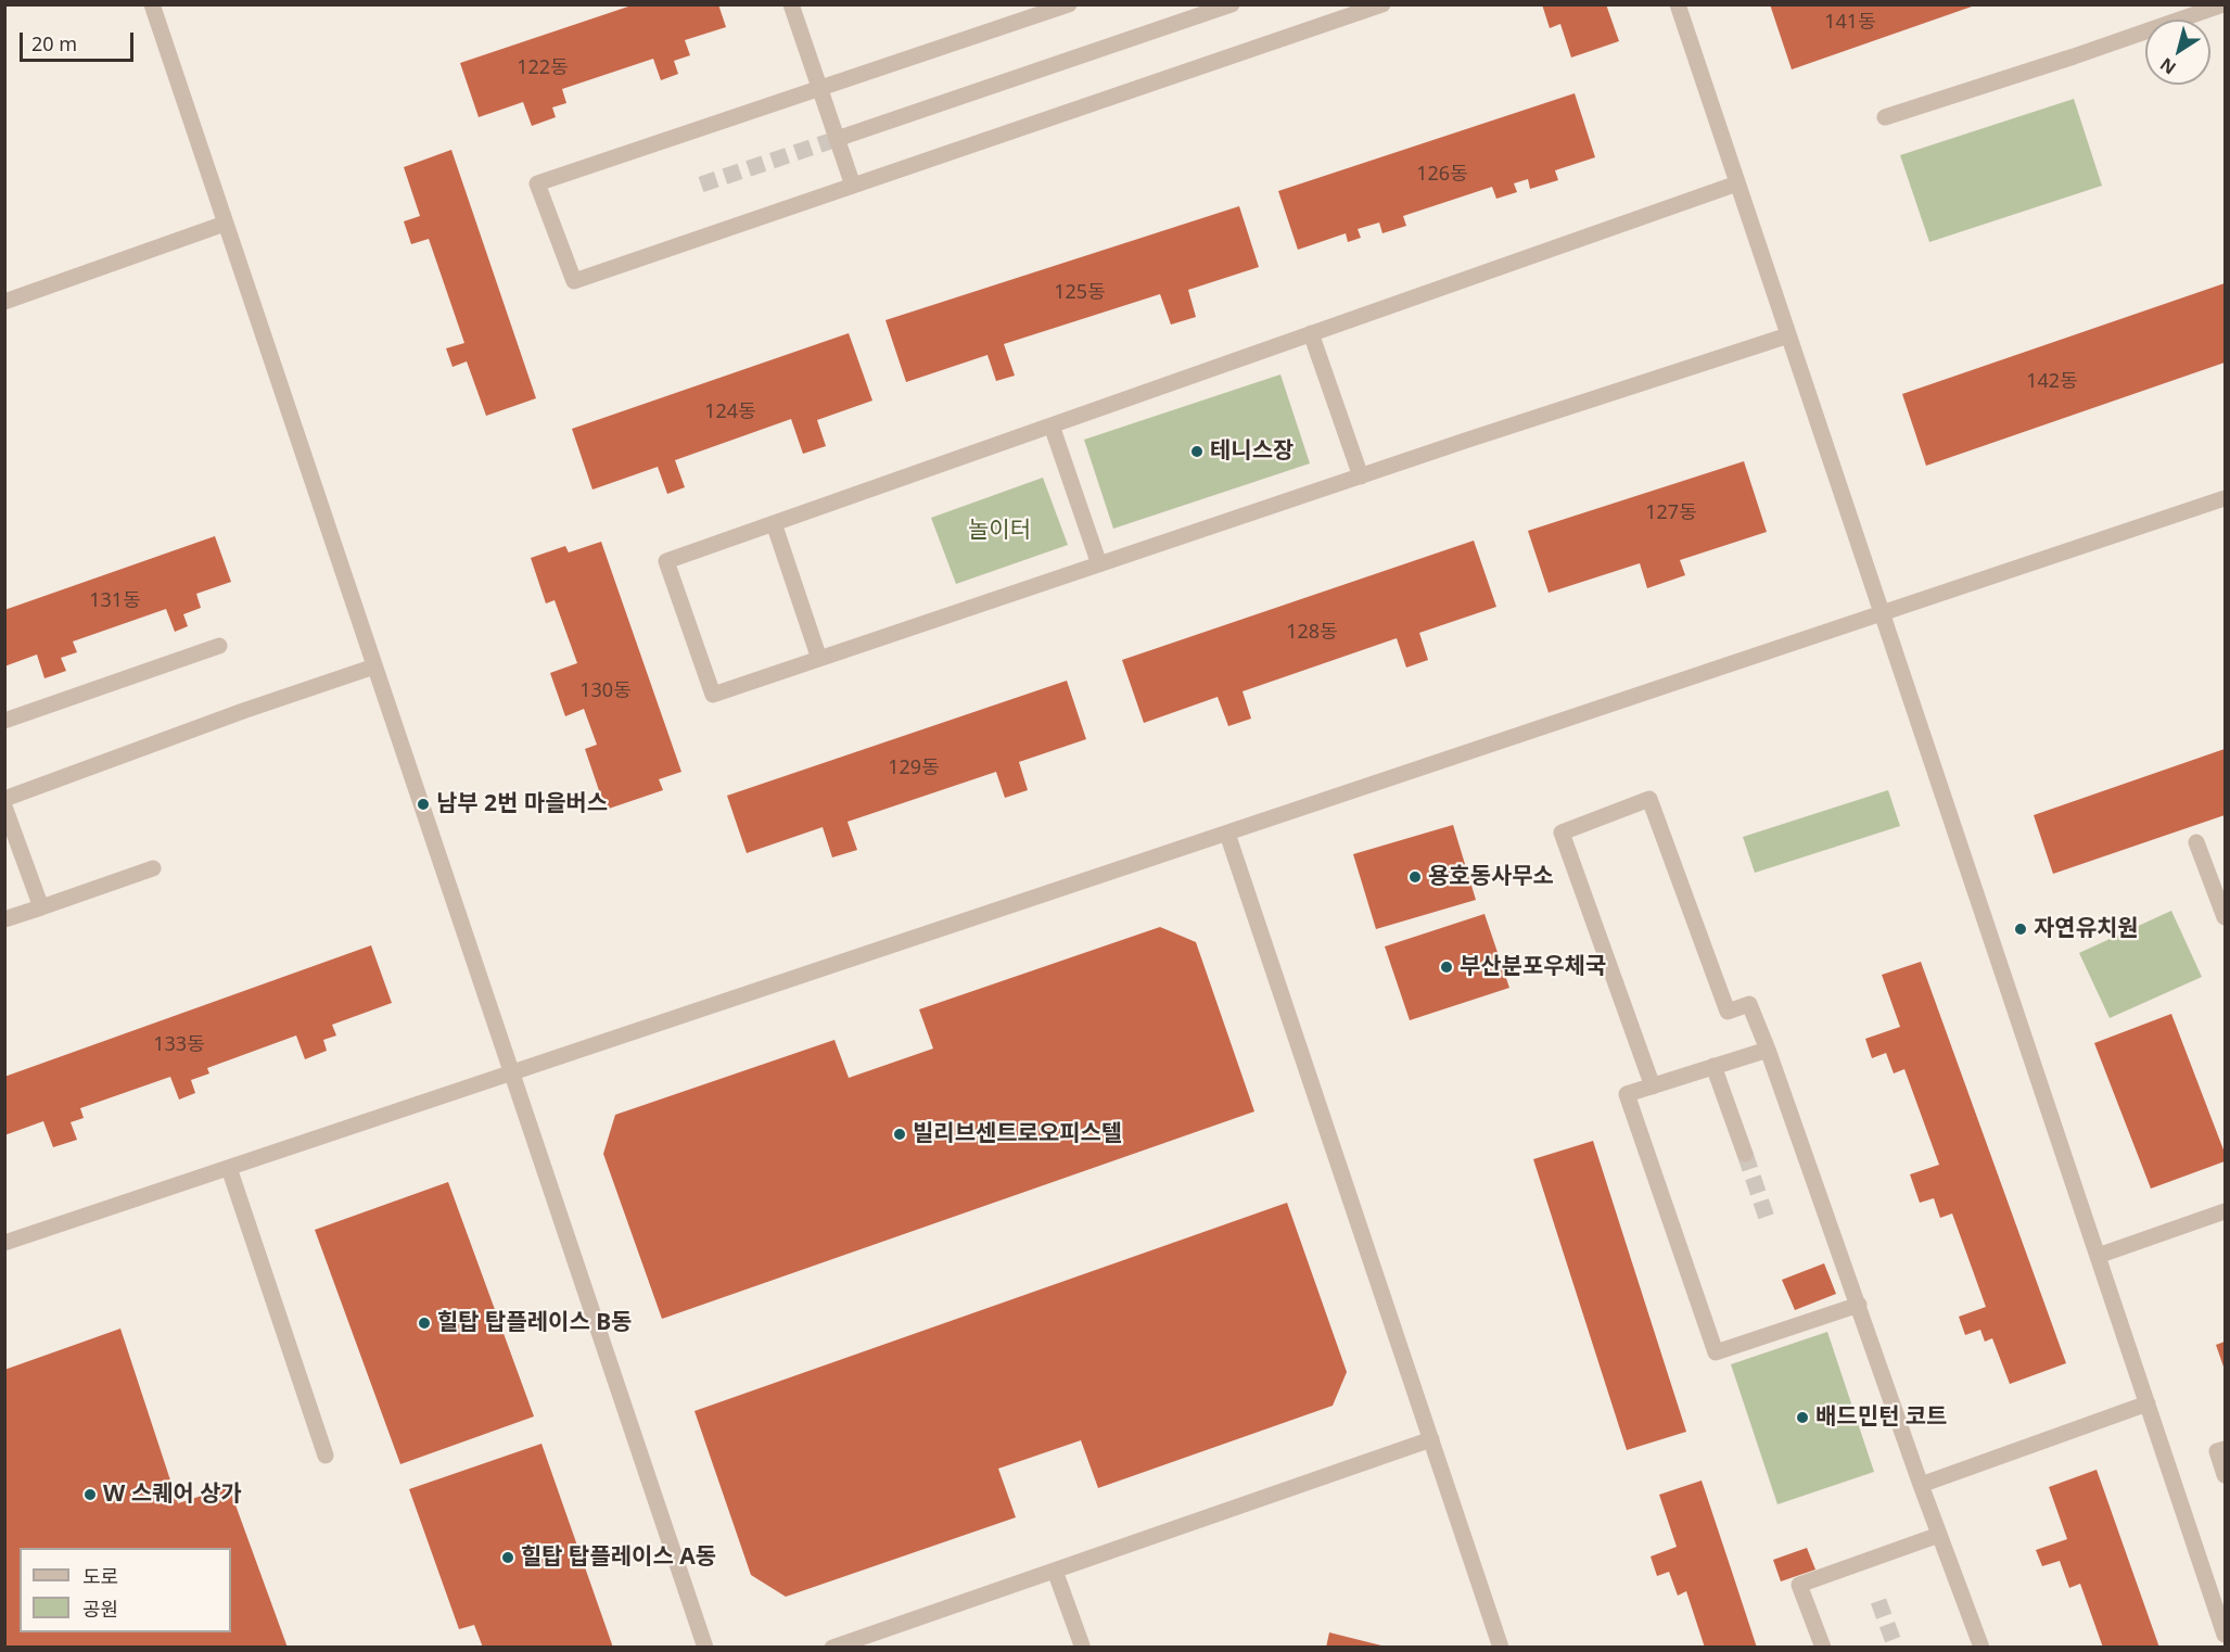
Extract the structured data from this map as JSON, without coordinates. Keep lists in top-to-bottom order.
{
  "parks": ["놀이터"],
  "places": [
    "테니스장",
    "남부 2번 마을버스",
    "용호동사무소",
    "자연유치원",
    "부산분포우체국",
    "빌리브센트로오피스텔",
    "힐탑 탑플레이스 B동",
    "배드민턴 코트",
    "W 스퀘어 상가",
    "힐탑 탑플레이스 A동"
  ],
  "house_numbers": [
    "141동",
    "122동",
    "126동",
    "125동",
    "142동",
    "124동",
    "127동",
    "131동",
    "128동",
    "130동",
    "129동",
    "133동"
  ],
  "legend": ["도로", "공원"],
  "scale_bar": "20 m",
  "north": "bottom left"
}
